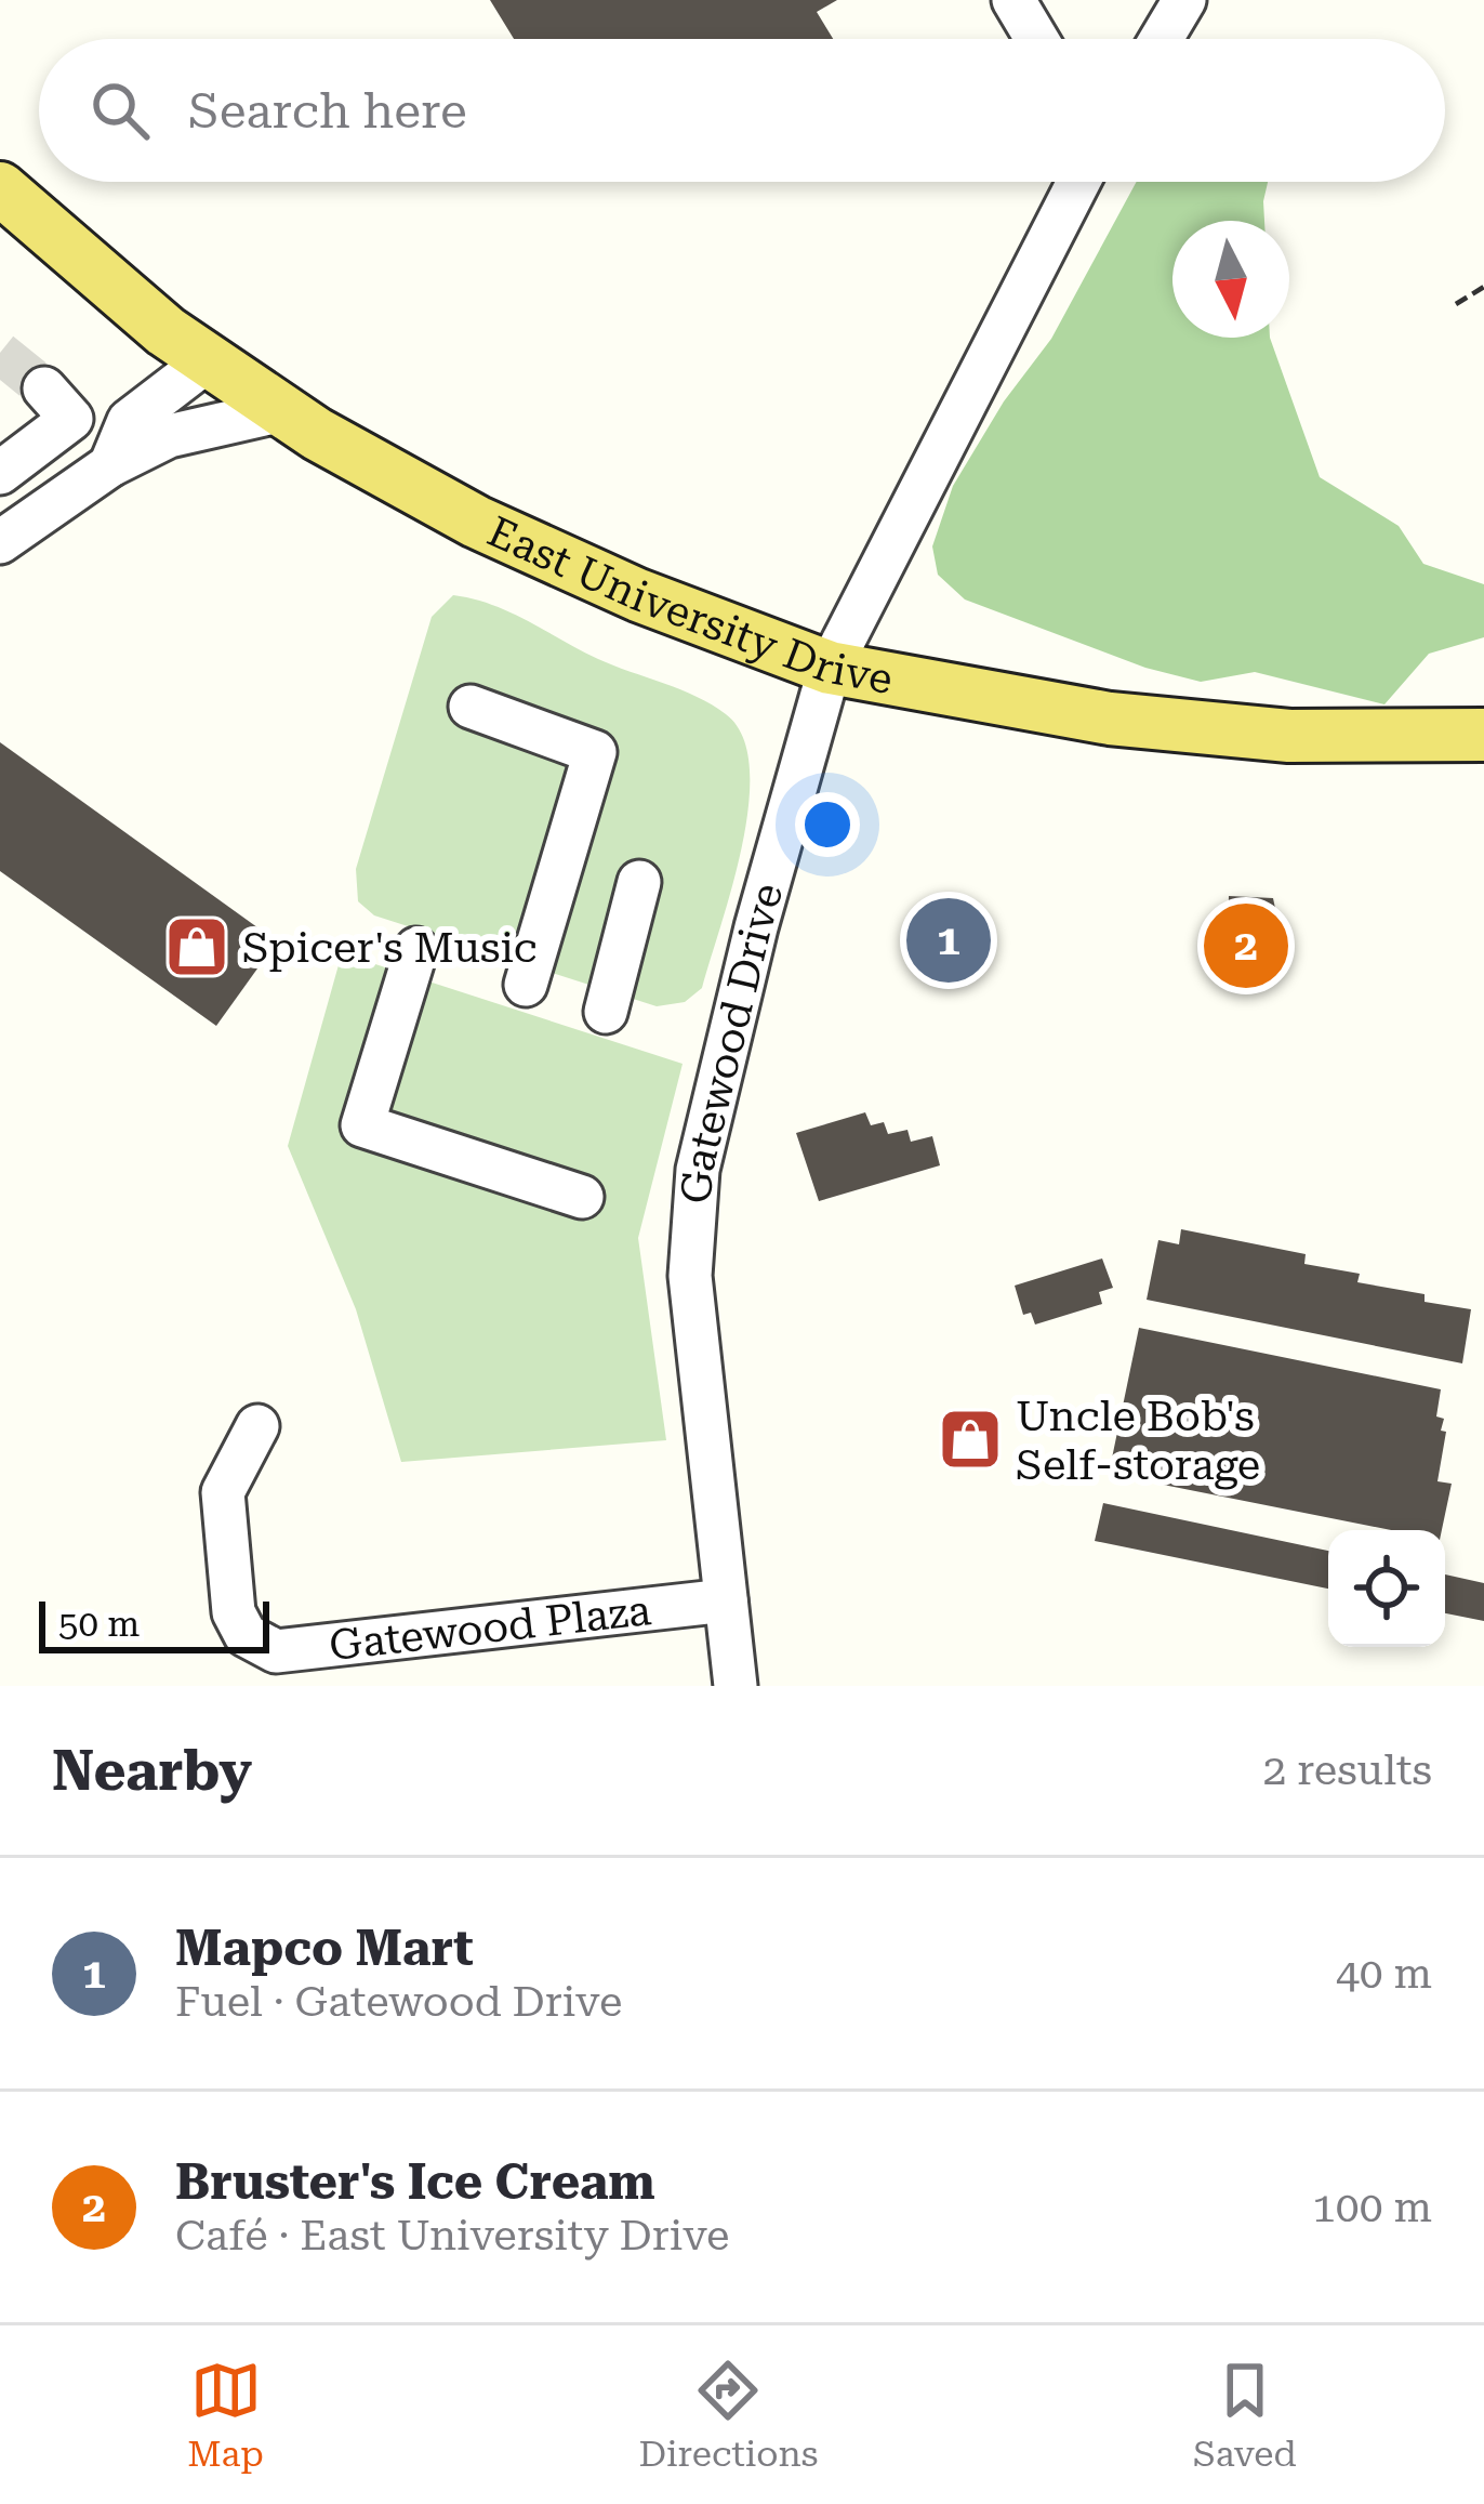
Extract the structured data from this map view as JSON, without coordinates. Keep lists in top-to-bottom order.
{
  "streets": {
    "main road": ["East University Drive"],
    "street": ["Gatewood Drive", "Gatewood Plaza"]
  },
  "crossings": [
    ["East University Drive", "Gatewood Drive"],
    ["Gatewood Drive", "Gatewood Plaza"]
  ],
  "places": {
    "shop": ["Spicer's Music", "Uncle Bob's Self-storage"]
  },
  "scale_bar": "50 m",
  "north": "bottom",
  "page": {
    "search": "Search here",
    "pins": ["1", "2"],
    "scale": "50 m",
    "heading": ["Nearby", "2 results"],
    "list": [
      {
        "mark": "1",
        "name": "Mapco Mart",
        "note": "Fuel · Gatewood Drive",
        "value": "40 m"
      },
      {
        "mark": "2",
        "name": "Bruster's Ice Cream",
        "note": "Café · East University Drive",
        "value": "100 m"
      }
    ],
    "nav": ["Map", "Directions", "Saved"]
  }
}
